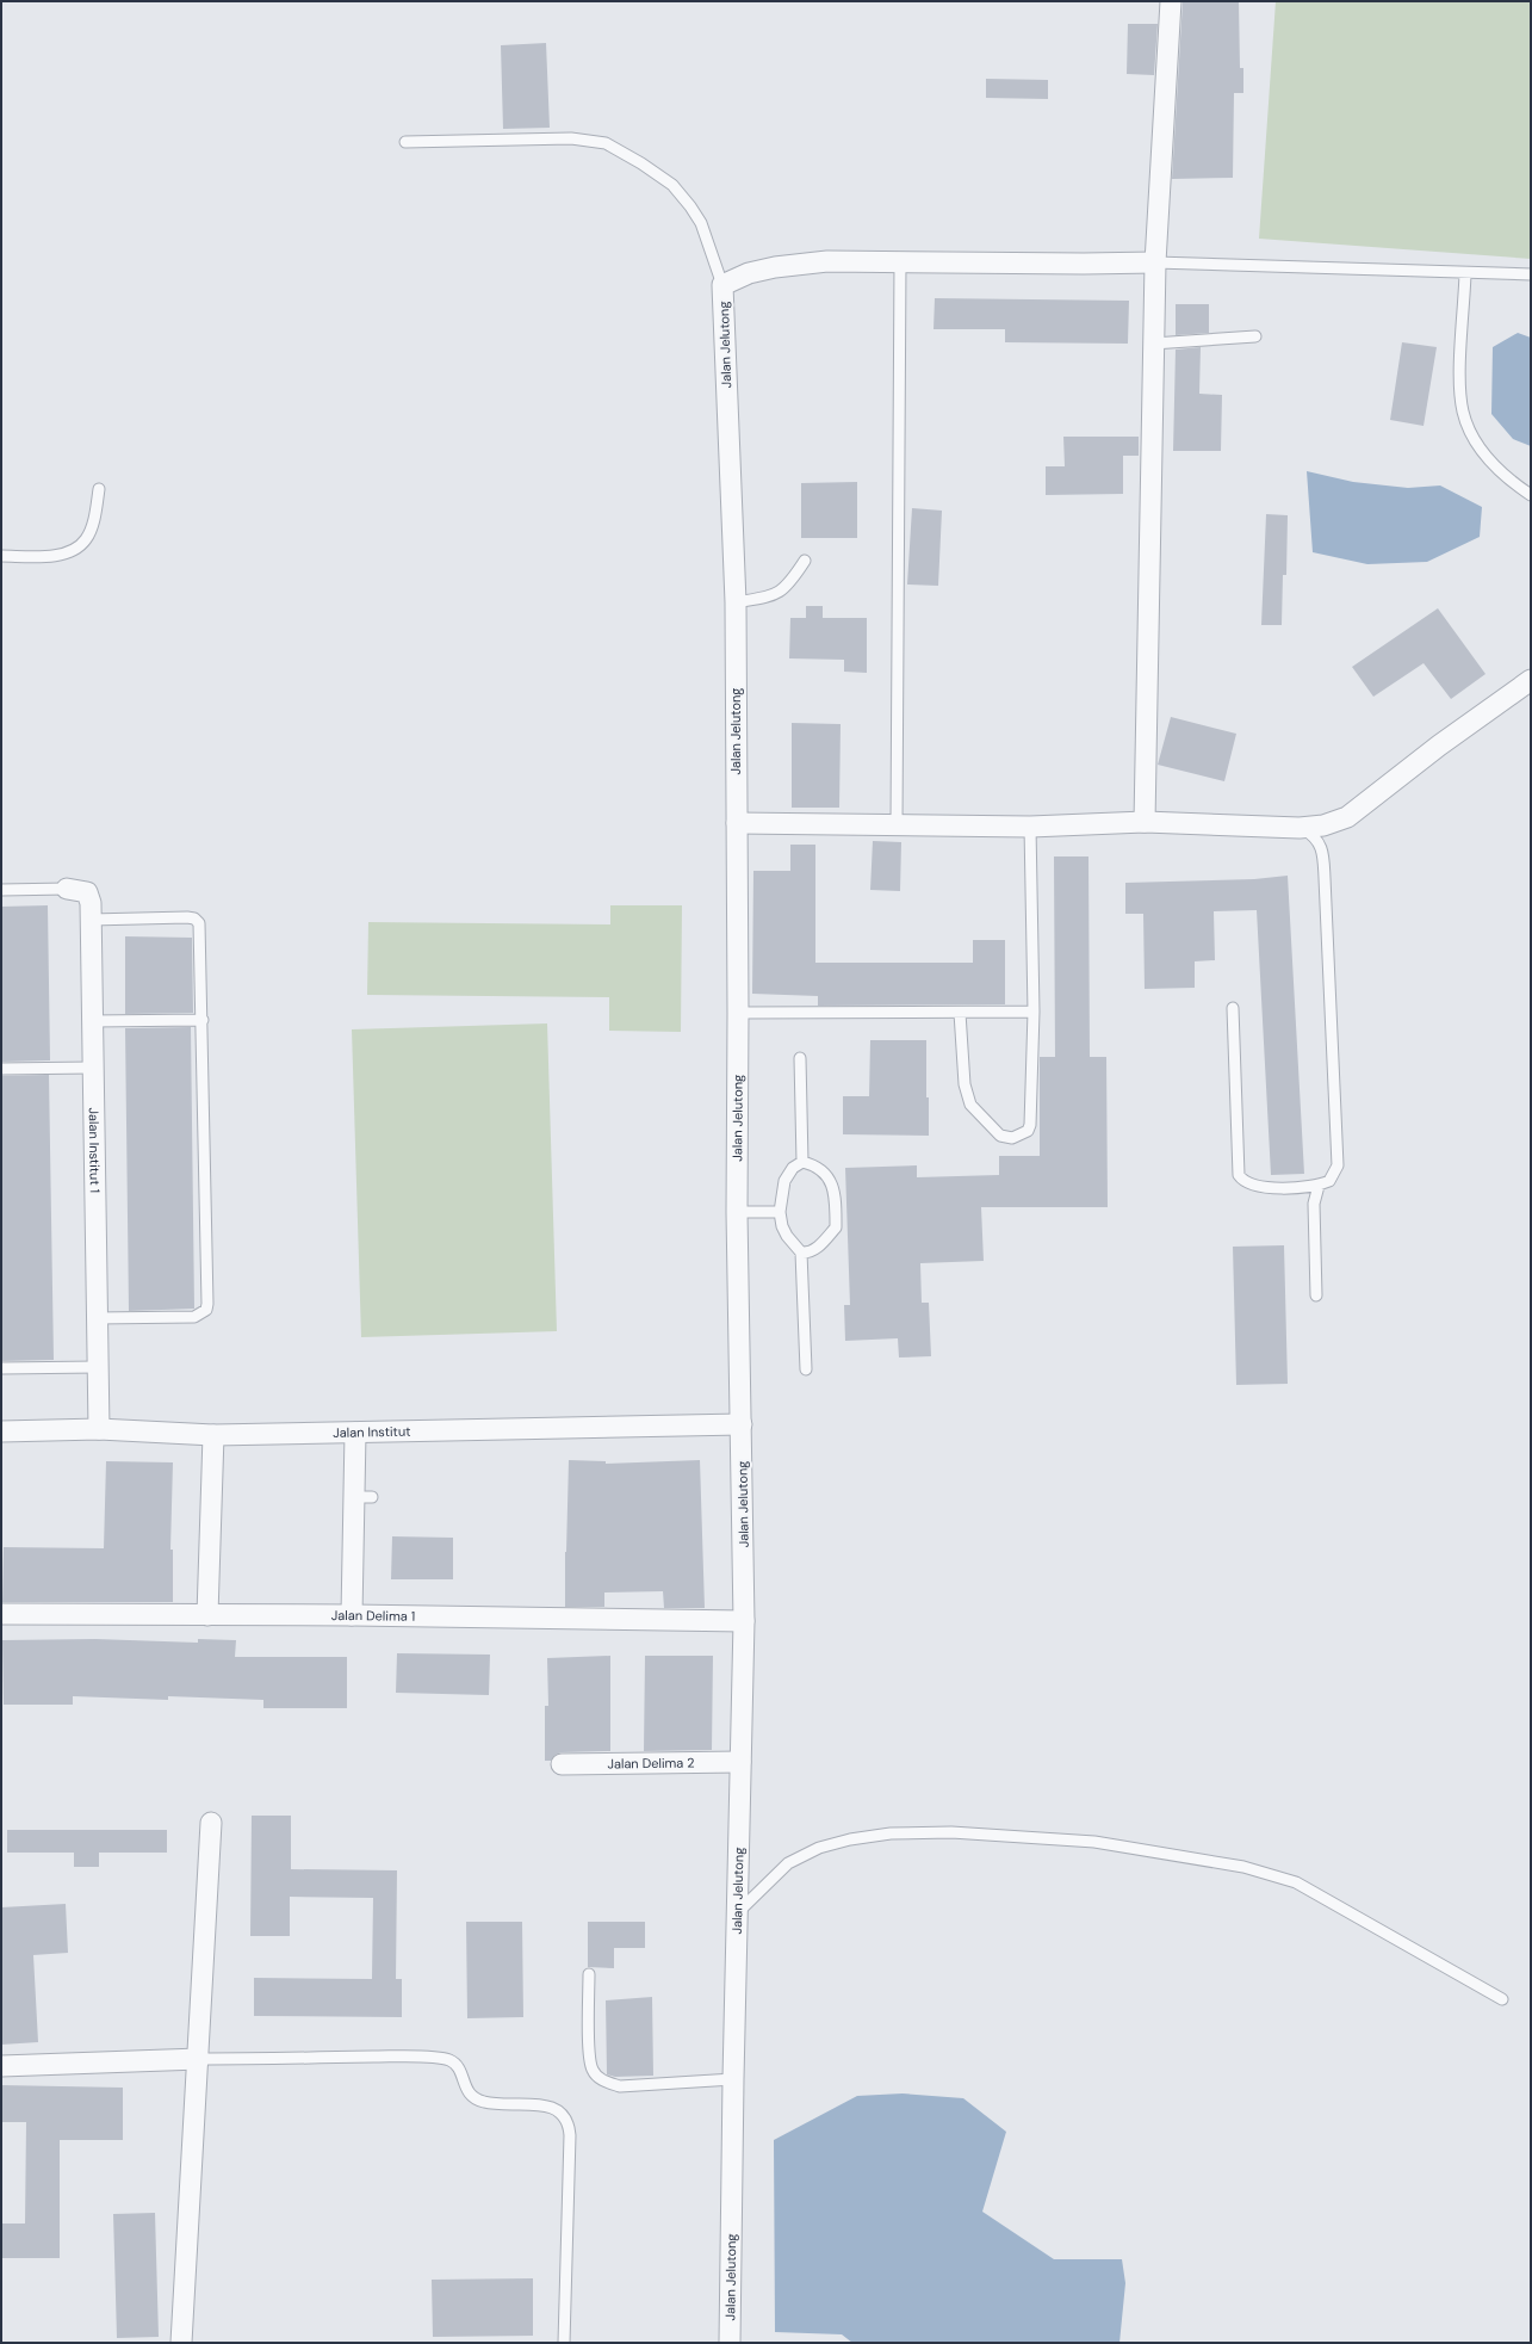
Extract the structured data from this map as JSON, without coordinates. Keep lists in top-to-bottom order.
{
  "streets": {
    "street": [
      "Jalan Jelutong",
      "Jalan Institut 1",
      "Jalan Institut",
      "Jalan Delima 1",
      "Jalan Delima 2"
    ]
  },
  "crossings": [
    ["Jalan Jelutong", "Jalan Institut"],
    ["Jalan Jelutong", "Jalan Delima 1"],
    ["Jalan Jelutong", "Jalan Delima 2"],
    ["Jalan Institut 1", "Jalan Institut"]
  ]
}
